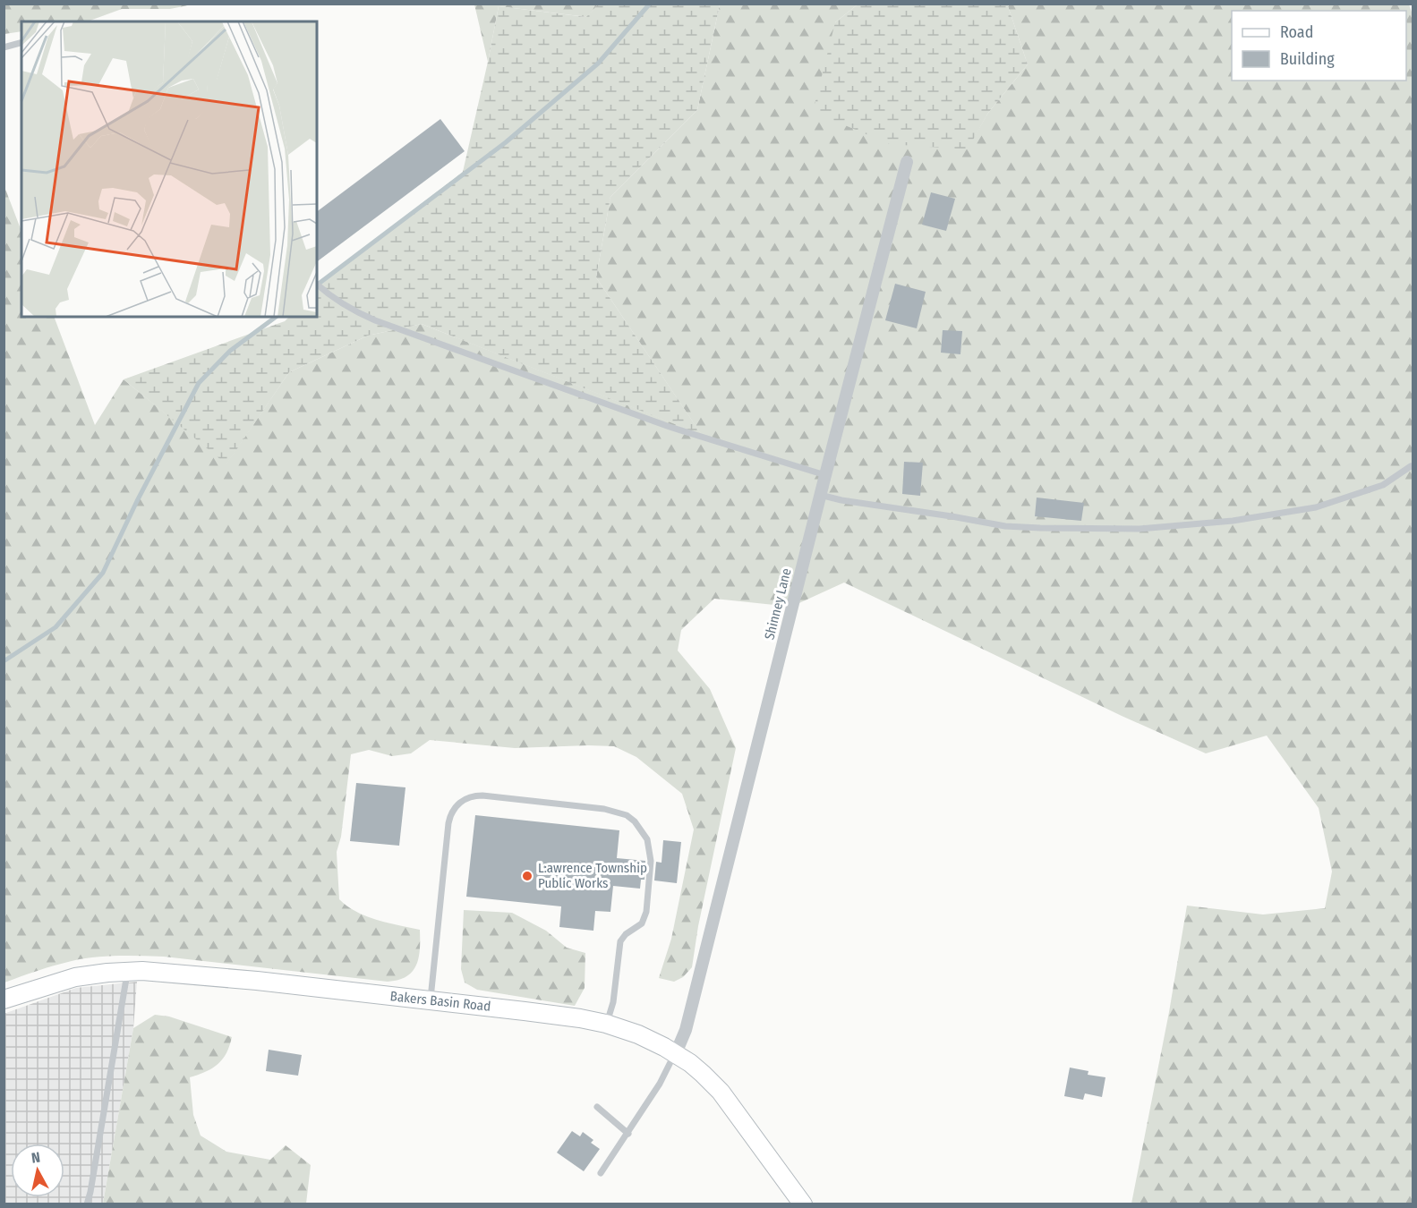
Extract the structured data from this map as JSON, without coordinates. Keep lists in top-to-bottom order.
{
  "streets": {
    "main road": ["Bakers Basin Road"],
    "street": ["Shinney Lane"]
  },
  "crossings": [
    ["Shinney Lane", "Bakers Basin Road"]
  ],
  "places": ["L:awrence Township Public Works"],
  "legend": ["Road", "Building"],
  "north": "top"
}
